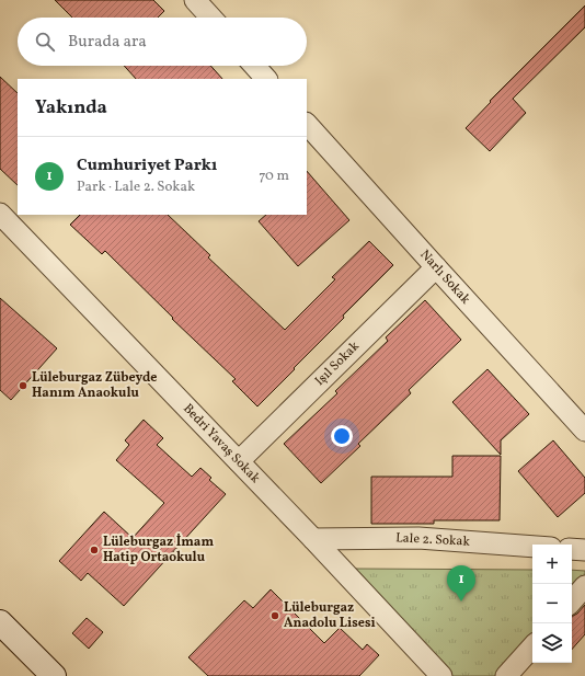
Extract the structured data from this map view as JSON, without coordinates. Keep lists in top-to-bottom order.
{
  "streets": {
    "street": [
      "Narlı Sokak",
      "Işıl Sokak",
      "Bedri Yavaş Sokak",
      "Lale 2. Sokak"
    ]
  },
  "crossings": [
    ["Narlı Sokak", "Işıl Sokak"],
    ["Işıl Sokak", "Bedri Yavaş Sokak"],
    ["Bedri Yavaş Sokak", "Lale 2. Sokak"]
  ],
  "places": ["Lüleburgaz Zübeyde Hanım Anaokulu", "Lüleburgaz İmam Hatip Ortaokulu", "Lüleburgaz Anadolu Lisesi"],
  "page": {
    "search": "Burada ara",
    "heading": "Yakında",
    "list": [
      {
        "mark": "1",
        "name": "Cumhuriyet Parkı",
        "note": "Park · Lale 2. Sokak",
        "value": "70 m"
      }
    ],
    "map_buttons": ["+", "−"],
    "pins": "1"
  }
}
